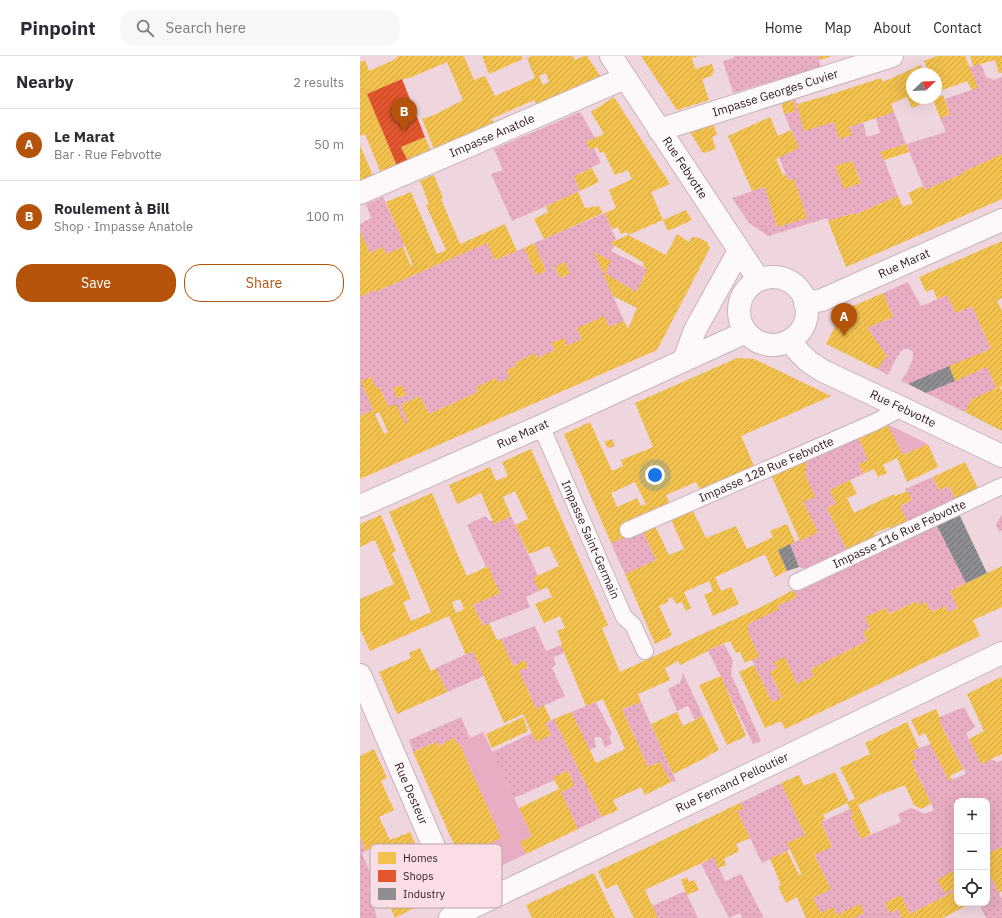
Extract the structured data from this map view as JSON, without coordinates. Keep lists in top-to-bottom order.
{
  "streets": {
    "street": [
      "Impasse Georges Cuvier",
      "Impasse Anatole",
      "Rue Febvotte",
      "Rue Marat",
      "Rue Fernand Pelloutier",
      "Rue Desteur"
    ],
    "lane": ["Impasse 128 Rue Febvotte", "Impasse 116 Rue Febvotte", "Impasse Saint-Germain"]
  },
  "crossings": [
    ["Impasse Georges Cuvier", "Rue Febvotte"],
    ["Impasse Anatole", "Rue Febvotte"],
    ["Rue Febvotte", "Rue Marat"],
    ["Rue Febvotte", "Impasse 128 Rue Febvotte"],
    ["Rue Marat", "Impasse Saint-Germain"]
  ],
  "legend": ["Homes", "Shops", "Industry"],
  "north": "top right",
  "page": {
    "header": "Pinpoint",
    "search": "Search here",
    "nav": [
      "Home",
      "Map",
      "About",
      "Contact"
    ],
    "heading": ["Nearby", "2 results"],
    "pins": ["B", "A"],
    "list": [
      {
        "mark": "A",
        "name": "Le Marat",
        "note": "Bar · Rue Febvotte",
        "value": "50 m"
      },
      {
        "mark": "B",
        "name": "Roulement à Bill",
        "note": "Shop · Impasse Anatole",
        "value": "100 m"
      }
    ],
    "buttons": ["Save", "Share"],
    "map_buttons": ["+", "−"]
  }
}
